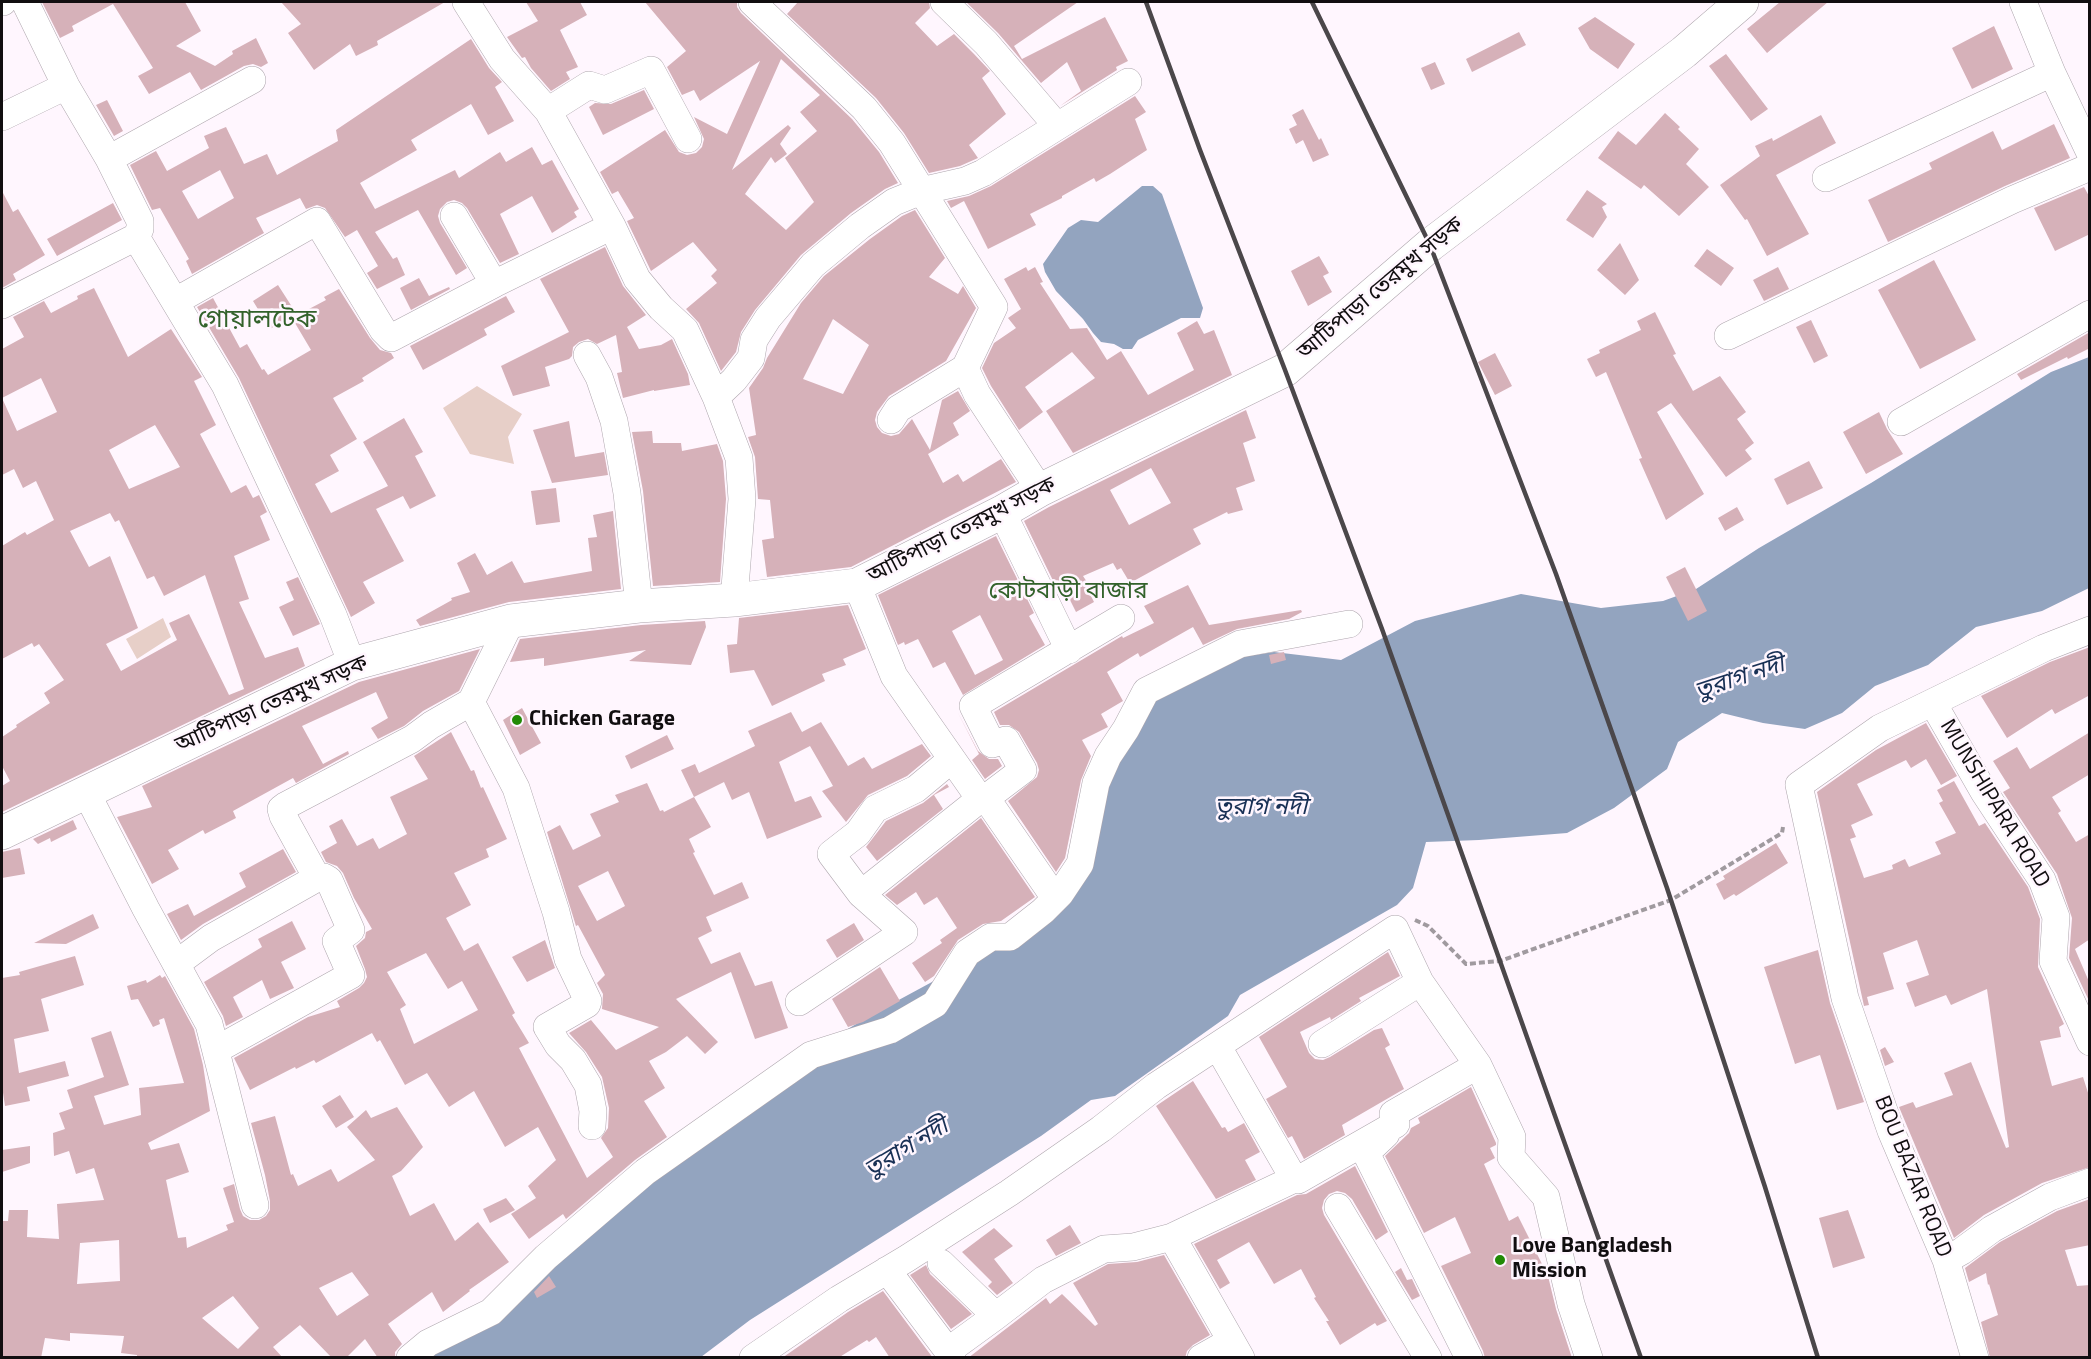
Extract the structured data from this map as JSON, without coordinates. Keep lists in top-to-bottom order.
{
  "streets": {
    "main road": ["আটিপাড়া তেরমুখ সড়ক"],
    "street": ["MUNSHIPARA ROAD", "BOU BAZAR ROAD"]
  },
  "crossings": [
    ["MUNSHIPARA ROAD", "BOU BAZAR ROAD"]
  ],
  "districts": ["গোয়ালটেক", "কোটবাড়ী বাজার"],
  "water": ["তুরাগ নদী"],
  "places": ["Chicken Garage", "Love Bangladesh Mission"]
}
